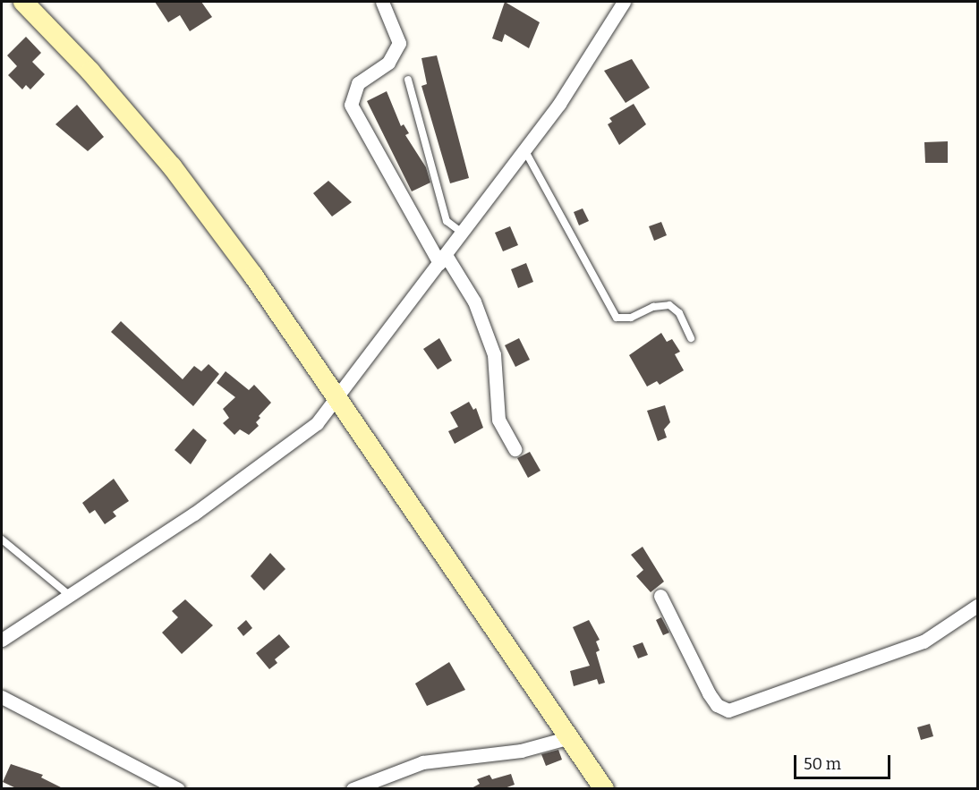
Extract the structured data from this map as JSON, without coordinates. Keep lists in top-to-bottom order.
{
  "scale_bar": "50 m"
}
